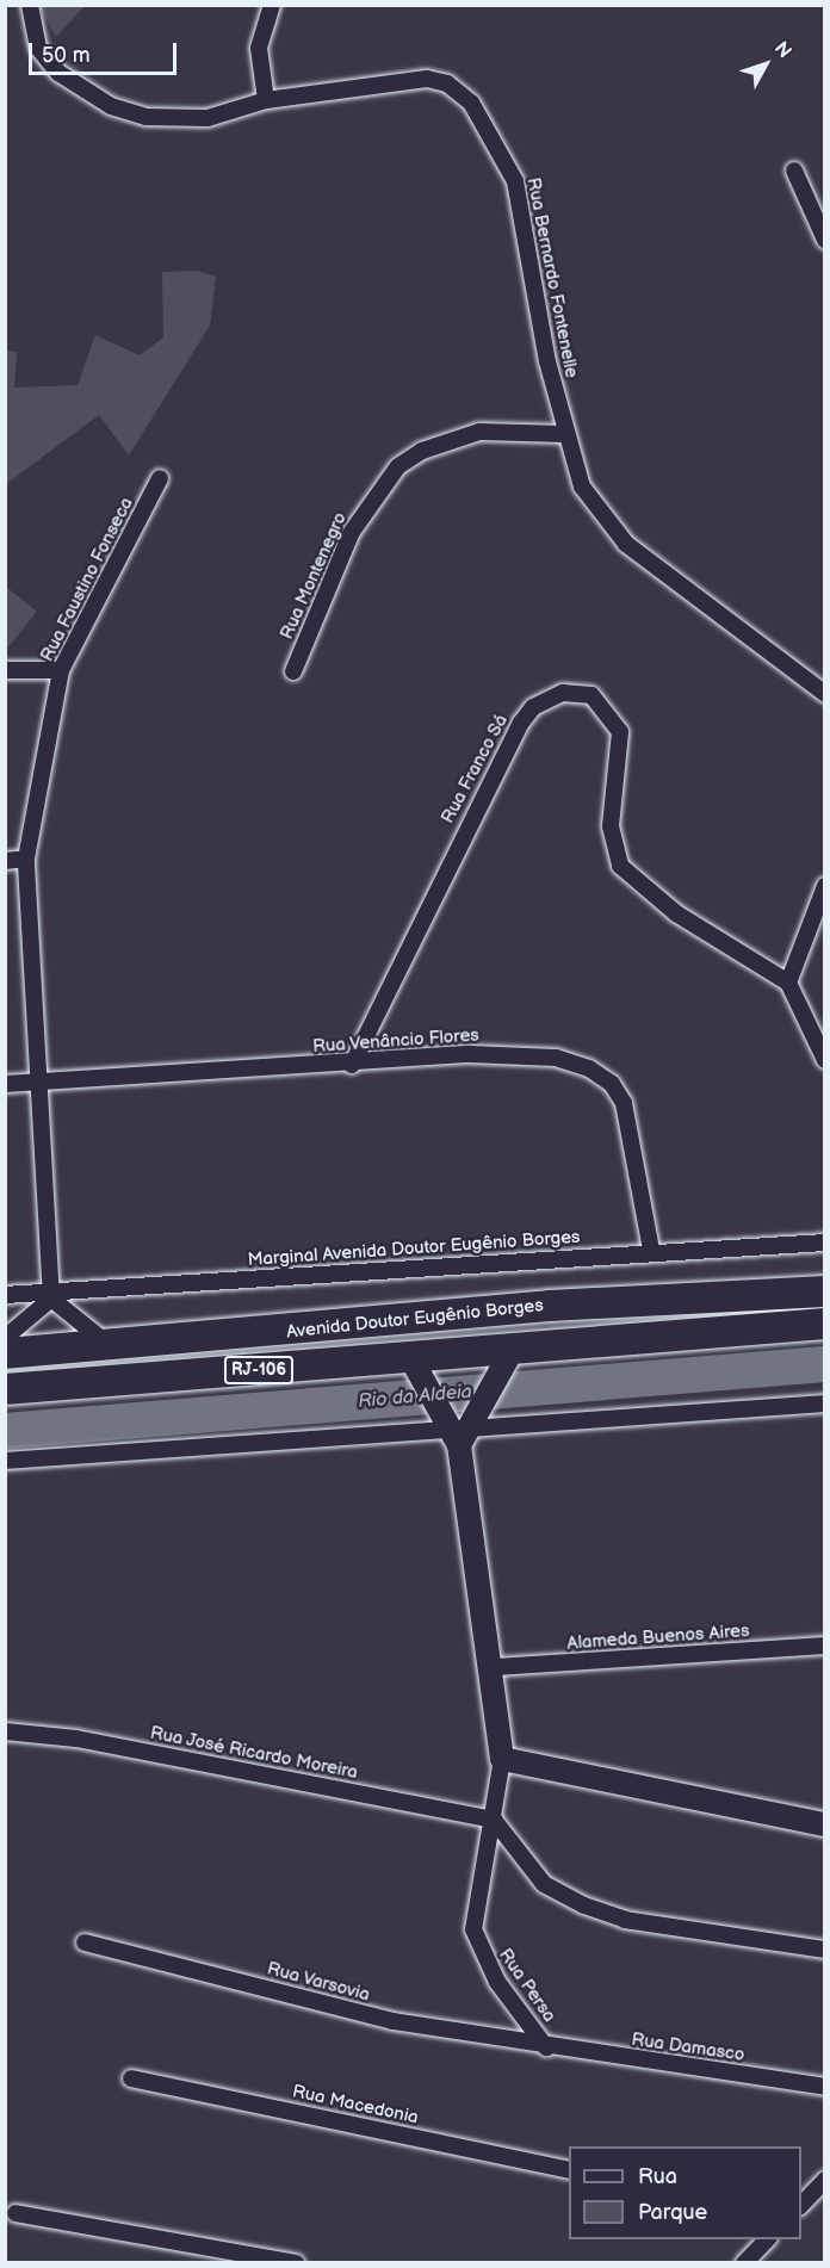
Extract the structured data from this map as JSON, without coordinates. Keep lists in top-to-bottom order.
{
  "streets": {
    "highway": ["Avenida Doutor Eugênio Borges", "RJ-106"],
    "street": [
      "Rua Bernardo Fontenelle",
      "Rua Montenegro",
      "Rua Faustino Fonseca",
      "Rua Franco Sá",
      "Rua Venâncio Flores",
      "Marginal Avenida Doutor Eugênio Borges",
      "Alameda Buenos Aires",
      "Rua José Ricardo Moreira",
      "Rua Varsovia",
      "Rua Persa",
      "Rua Damasco",
      "Rua Macedonia"
    ]
  },
  "crossings": [
    ["Rua Bernardo Fontenelle", "Rua Montenegro"],
    ["Rua Faustino Fonseca", "Rua Venâncio Flores"],
    ["Rua Faustino Fonseca", "Marginal Avenida Doutor Eugênio Borges"],
    ["Rua Franco Sá", "Rua Venâncio Flores"],
    ["Rua Venâncio Flores", "Marginal Avenida Doutor Eugênio Borges"],
    ["Rua José Ricardo Moreira", "Rua Persa"],
    ["Rua Varsovia", "Rua Persa"],
    ["Rua Varsovia", "Rua Damasco"],
    ["Rua Persa", "Rua Damasco"]
  ],
  "water": ["Rio da Aldeia"],
  "legend": ["Rua", "Parque"],
  "scale_bar": "50 m",
  "north": "top right"
}
